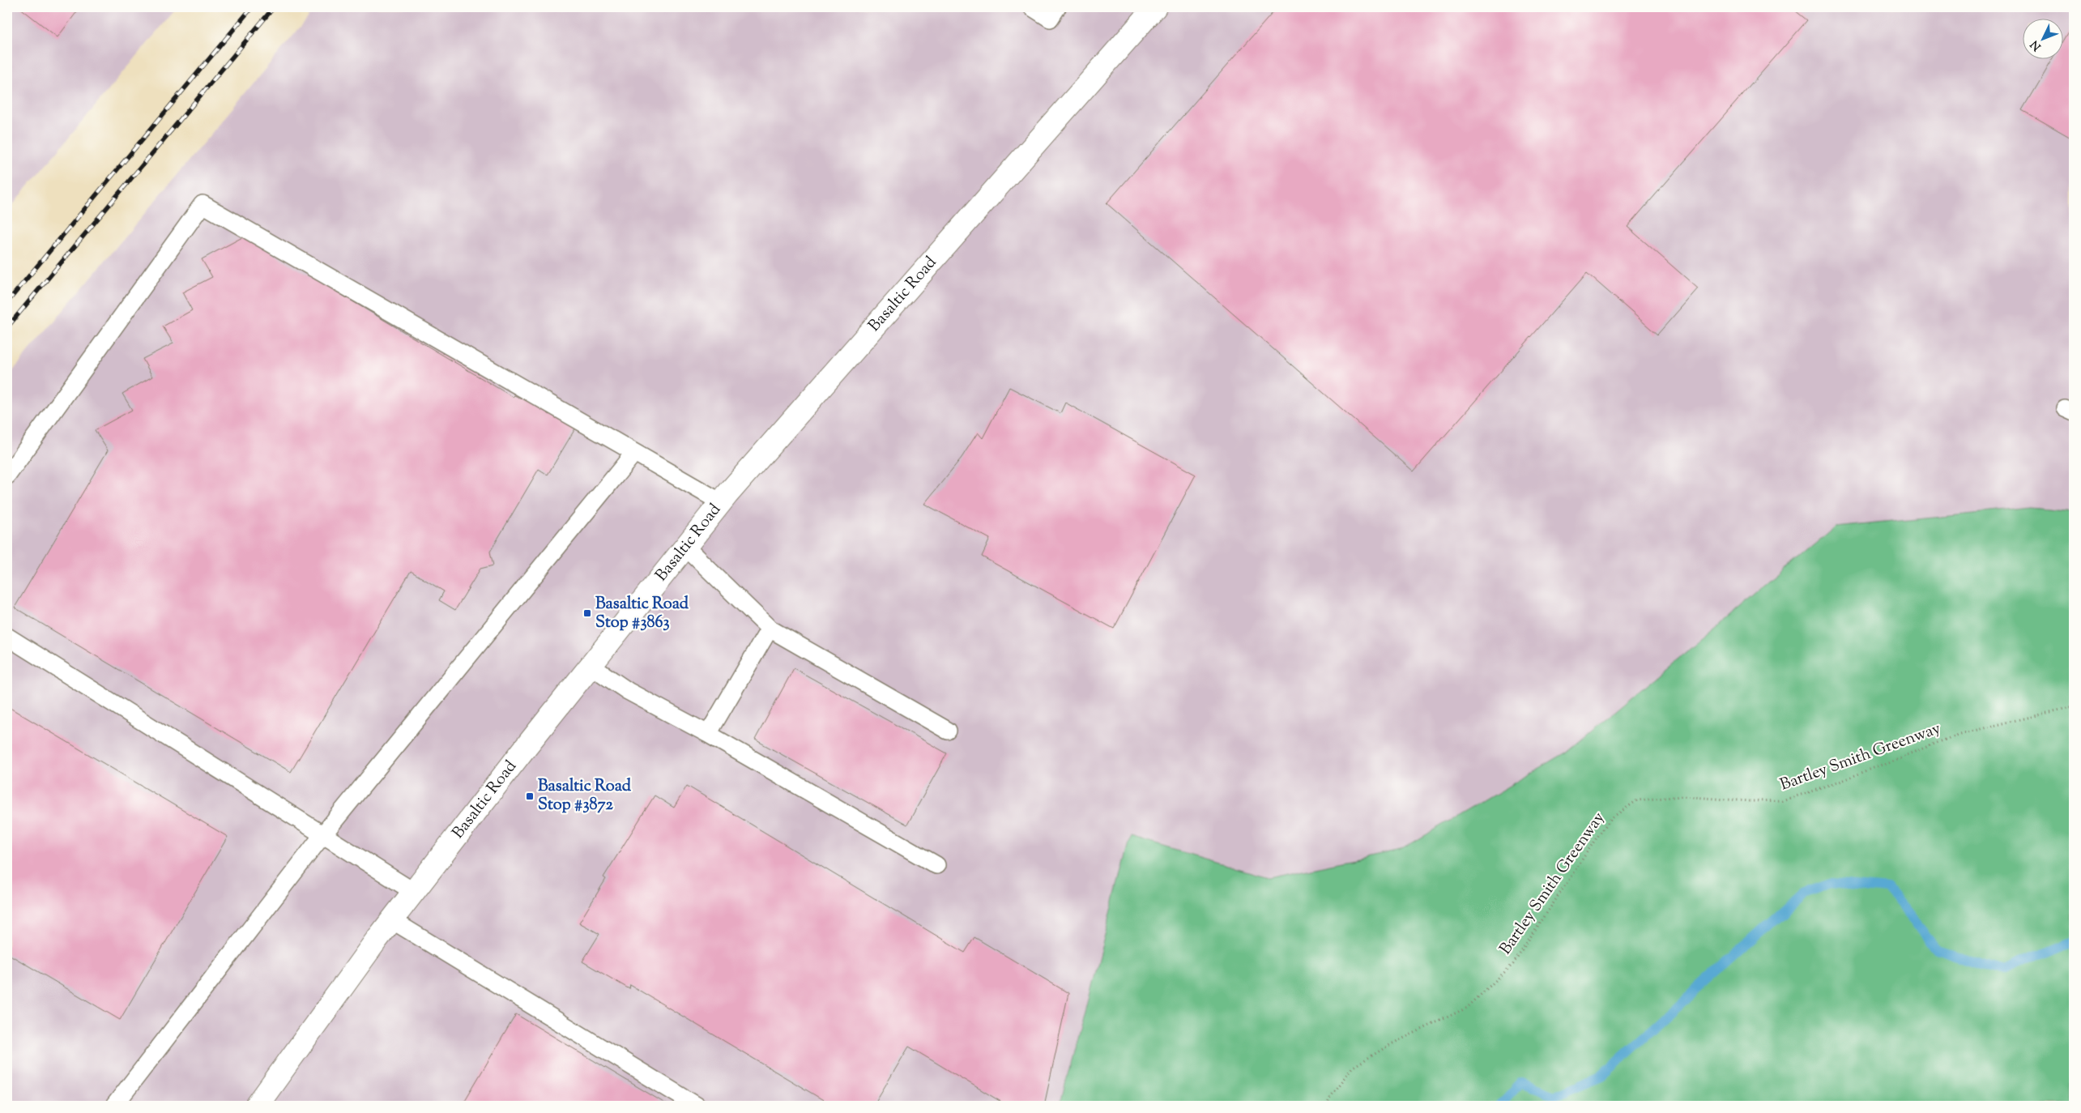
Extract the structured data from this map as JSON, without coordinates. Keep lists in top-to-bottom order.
{
  "streets": {
    "street": ["Basaltic Road"],
    "path": ["Bartley Smith Greenway"]
  },
  "places": {
    "transit": ["Basaltic Road Stop #3863", "Basaltic Road Stop #3872"]
  },
  "north": "bottom left"
}
